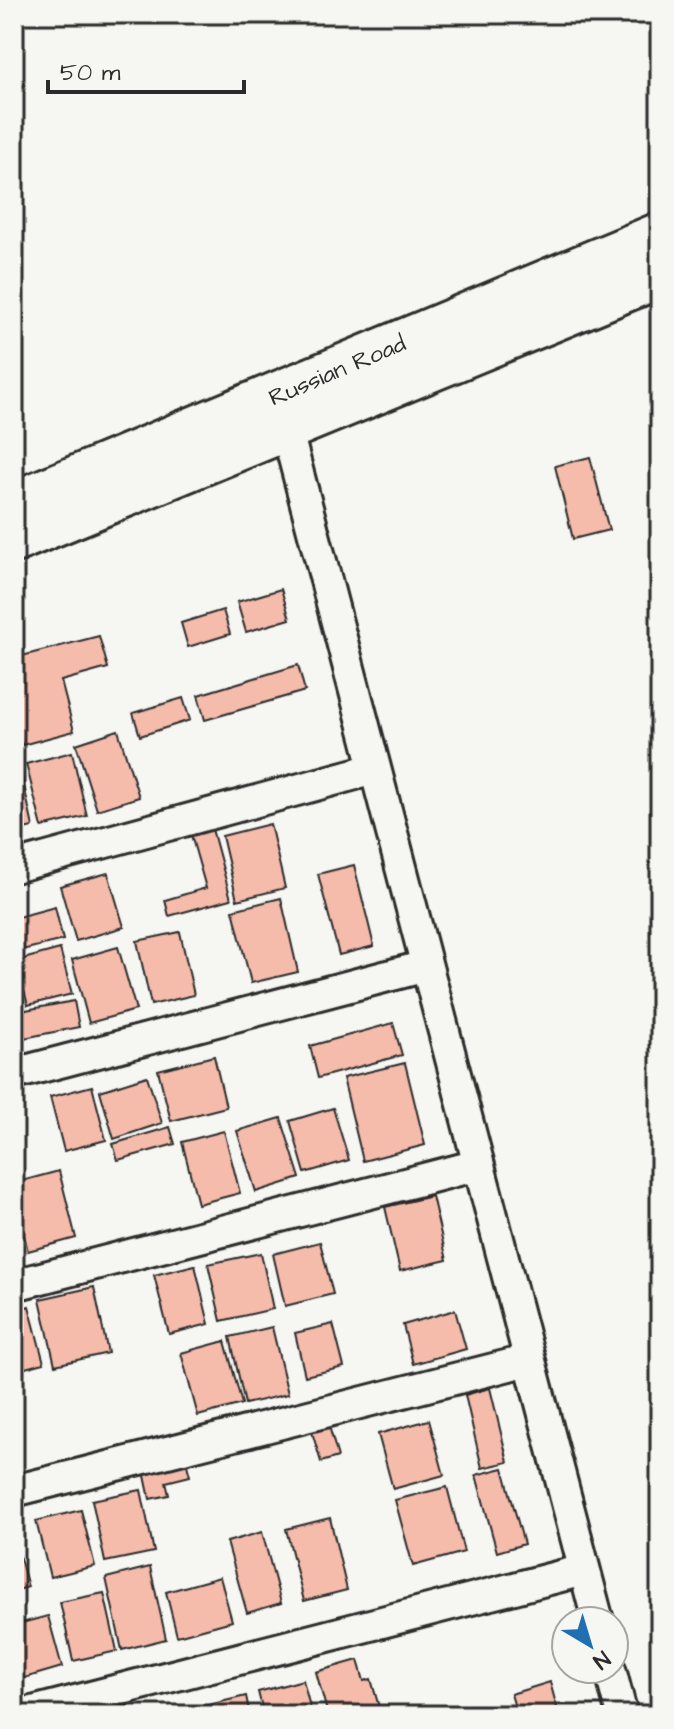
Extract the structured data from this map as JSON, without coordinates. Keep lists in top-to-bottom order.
{
  "streets": {
    "main road": ["Russian Road"]
  },
  "scale_bar": "50 m",
  "north": "bottom right"
}
